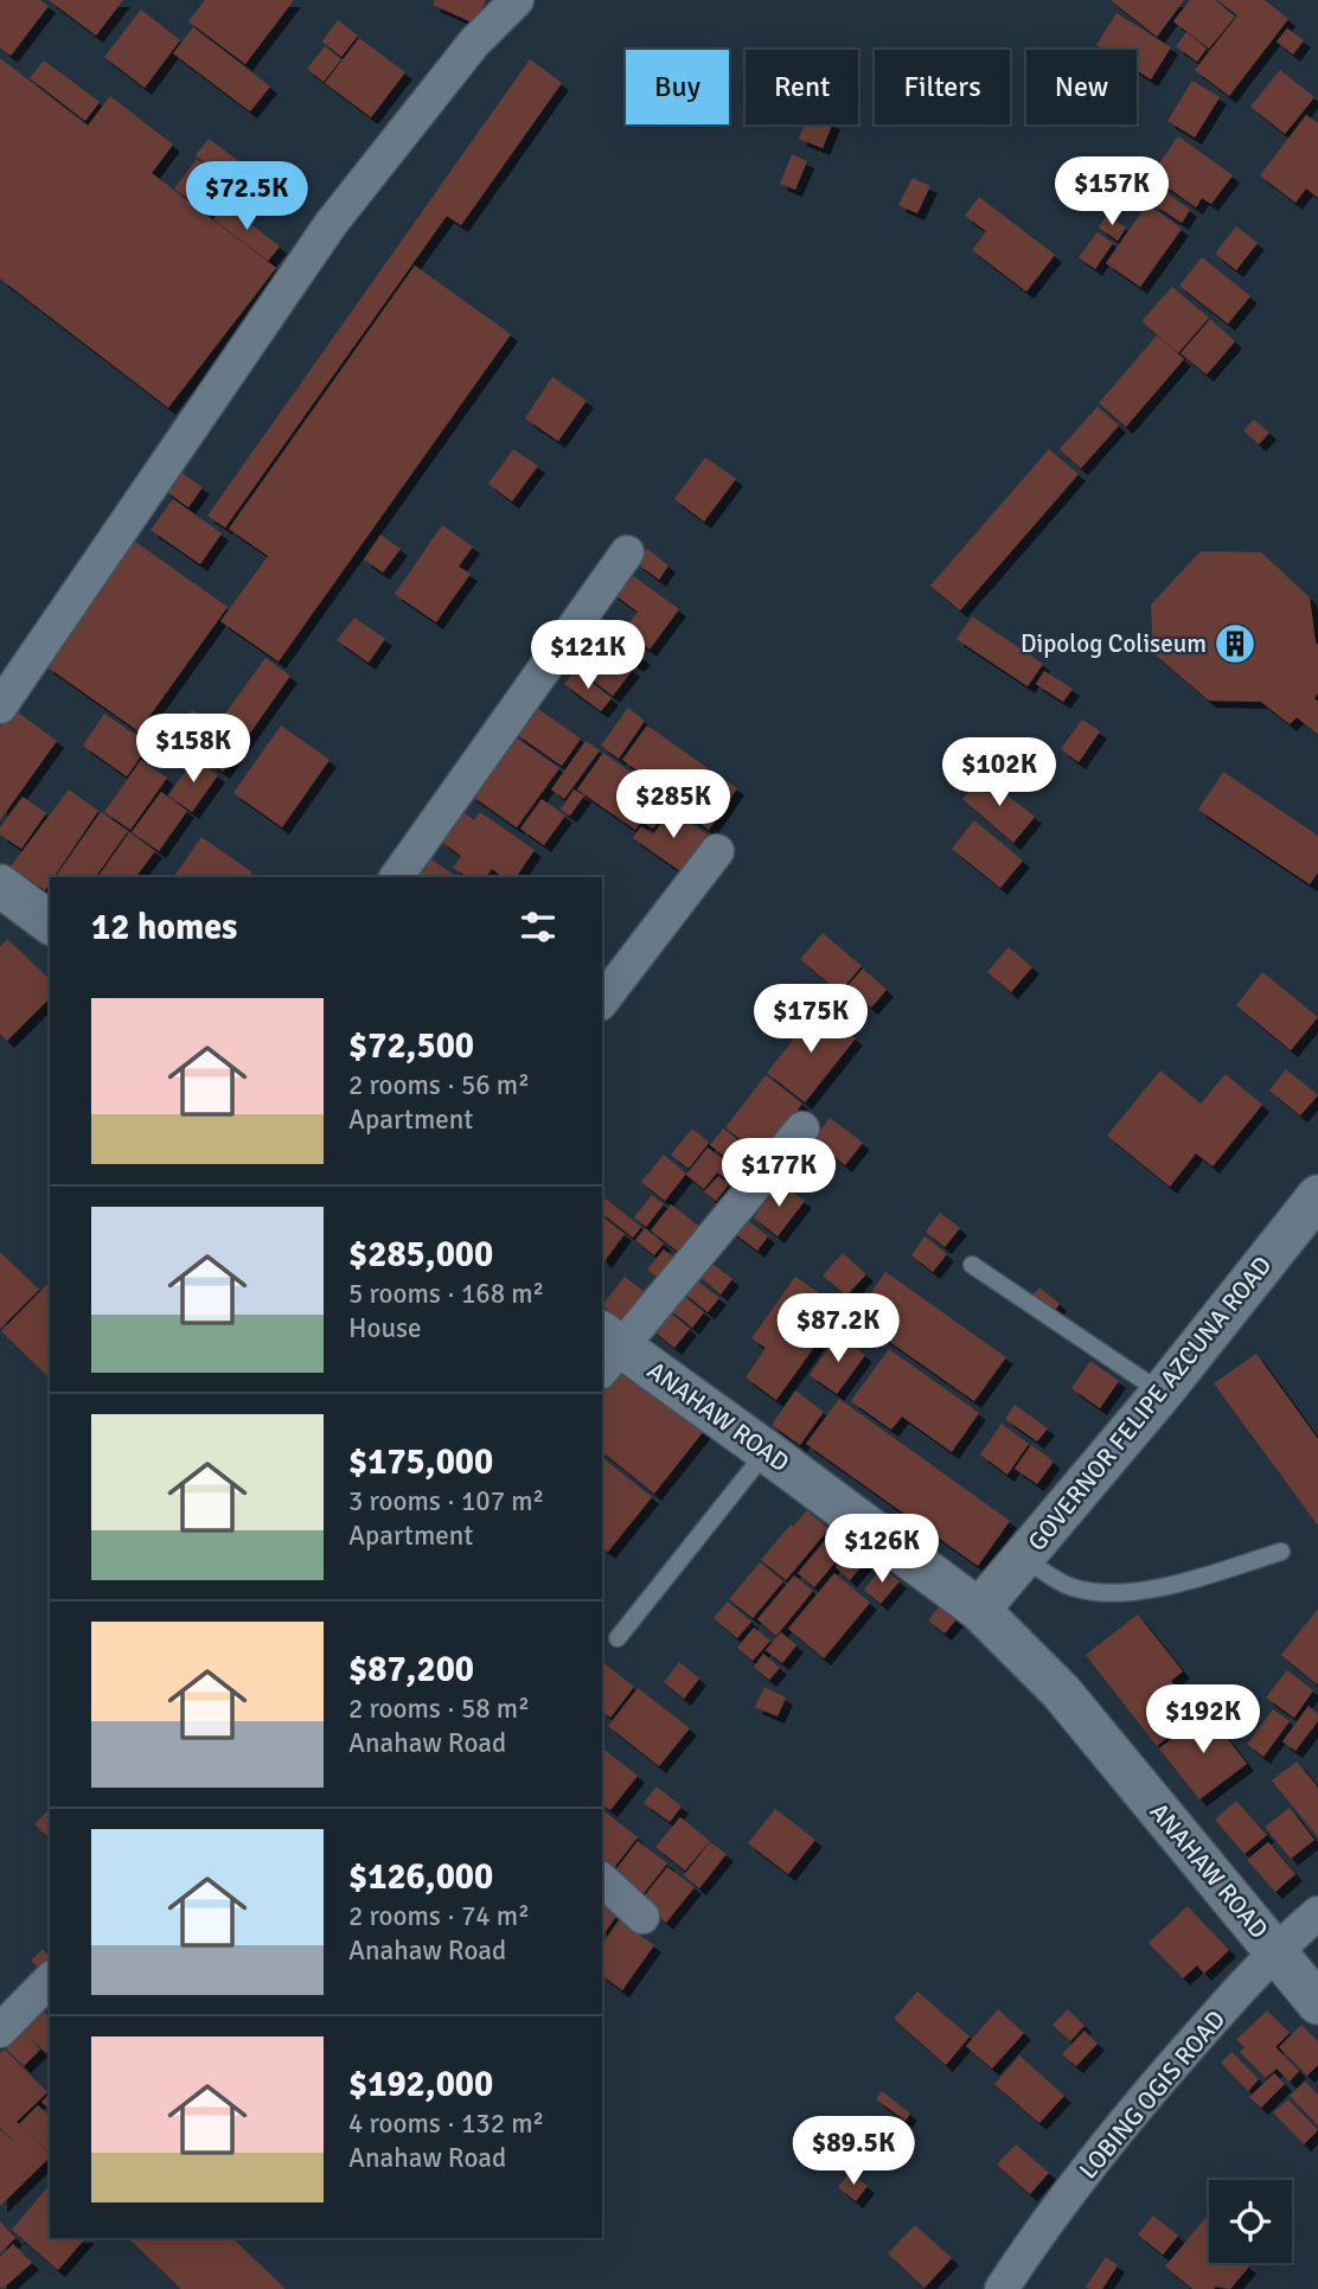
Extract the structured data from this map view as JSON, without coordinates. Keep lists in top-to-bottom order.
{
  "streets": {
    "street": ["GOVERNOR FELIPE AZCUNA ROAD", "ANAHAW ROAD", "LOBING OGIS ROAD"]
  },
  "crossings": [
    ["GOVERNOR FELIPE AZCUNA ROAD", "ANAHAW ROAD"],
    ["ANAHAW ROAD", "LOBING OGIS ROAD"]
  ],
  "places": {
    "building": ["Dipolog Coliseum"]
  },
  "page": {
    "chip": [
      "Buy",
      "Rent",
      "Filters",
      "New"
    ],
    "price": [
      "$157K",
      "$72.5K",
      "$121K",
      "$158K",
      "$102K",
      "$285K",
      "$175K",
      "$177K",
      "$87.2K",
      "$126K",
      "$192K",
      "$89.5K"
    ],
    "heading": "12 homes",
    "list": [
      {
        "name": "$72,500",
        "note": "2 rooms · 56 m² · Apartment"
      },
      {
        "name": "$285,000",
        "note": "5 rooms · 168 m² · House"
      },
      {
        "name": "$175,000",
        "note": "3 rooms · 107 m² · Apartment"
      },
      {
        "name": "$87,200",
        "note": "2 rooms · 58 m² · Anahaw Road"
      },
      {
        "name": "$126,000",
        "note": "2 rooms · 74 m² · Anahaw Road"
      },
      {
        "name": "$192,000",
        "note": "4 rooms · 132 m² · Anahaw Road"
      }
    ]
  }
}
